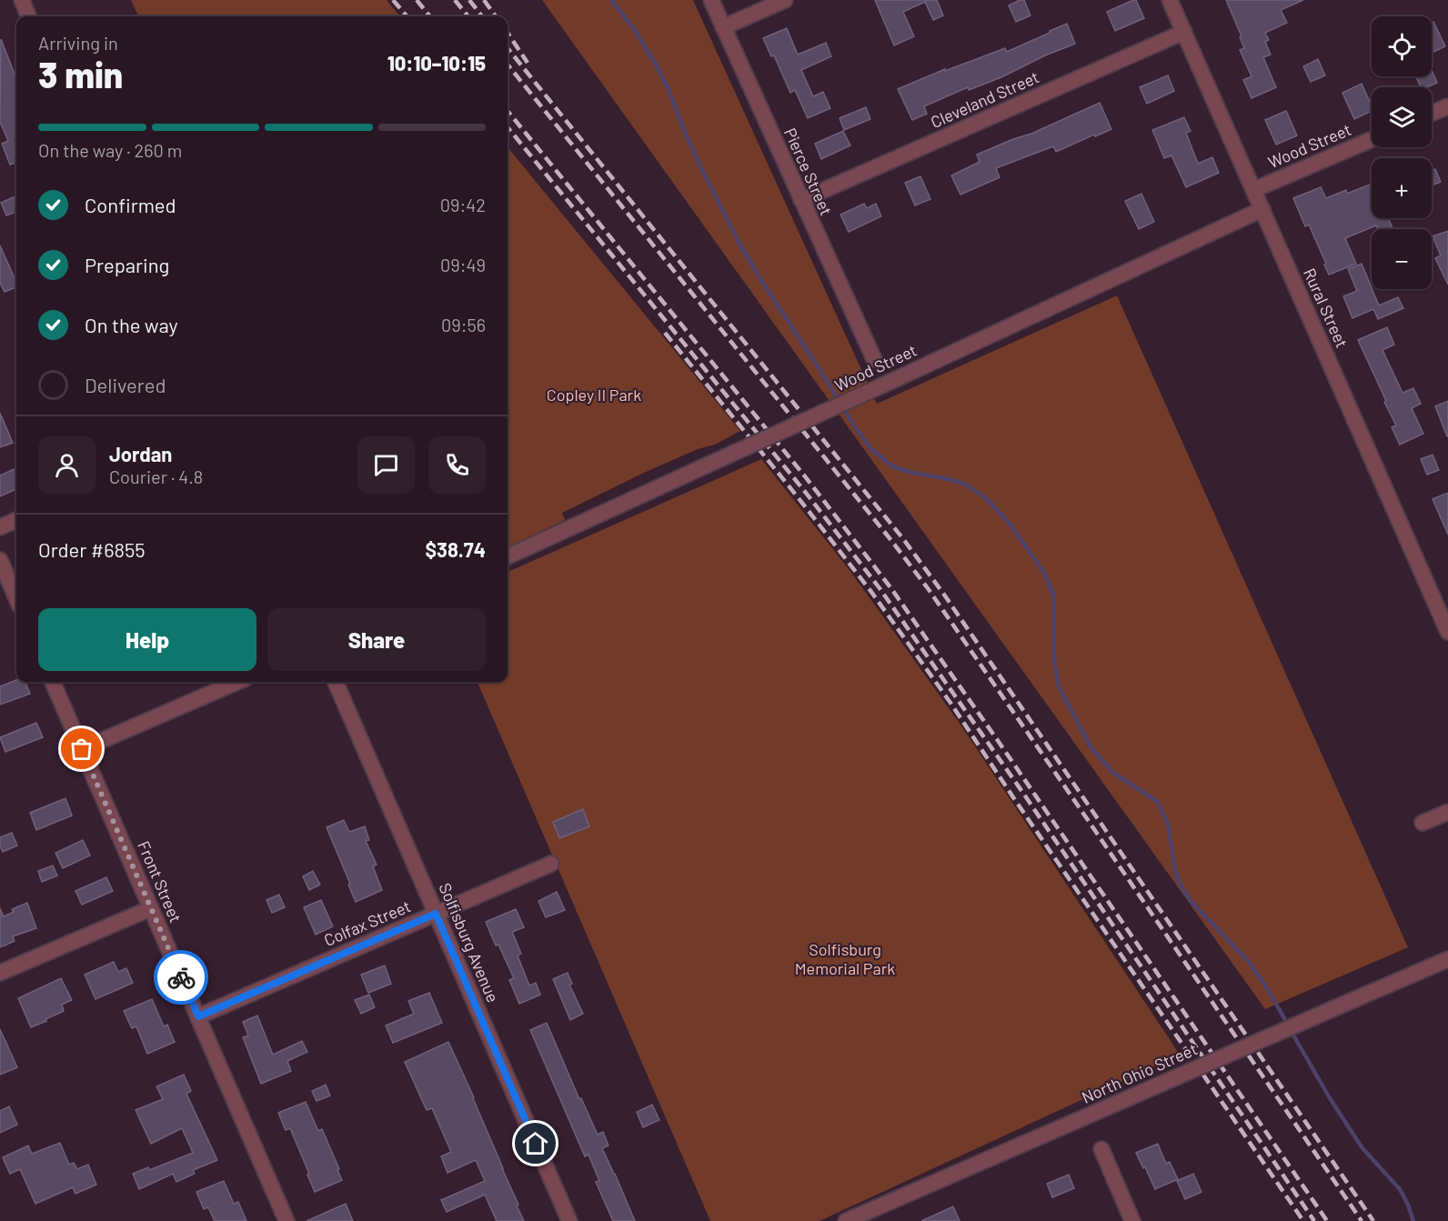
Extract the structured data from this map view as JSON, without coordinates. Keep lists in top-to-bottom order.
{
  "streets": {
    "street": [
      "Cleveland Street",
      "Wood Street",
      "Pierce Street",
      "Rural Street",
      "Front Street",
      "Colfax Street",
      "Solfisburg Avenue",
      "North Ohio Street"
    ]
  },
  "crossings": [
    ["Cleveland Street", "Pierce Street"],
    ["Cleveland Street", "Rural Street"],
    ["Wood Street", "Rural Street"],
    ["Front Street", "Colfax Street"],
    ["Colfax Street", "Solfisburg Avenue"]
  ],
  "parks": ["Copley II Park", "Solfisburg Memorial Park"],
  "page": {
    "map_buttons": ["+", "−"],
    "heading": ["3 min", "Arriving in", "10:10–10:15"],
    "panel": [
      "Jordan",
      "Courier · 4.8",
      "Order #6855",
      "$38.74"
    ],
    "bar": "On the way · 260 m",
    "list": [
      ["Confirmed", "09:42"],
      ["Preparing", "09:49"],
      ["On the way", "09:56"],
      "Delivered"
    ],
    "buttons": ["Help", "Share"]
  }
}
